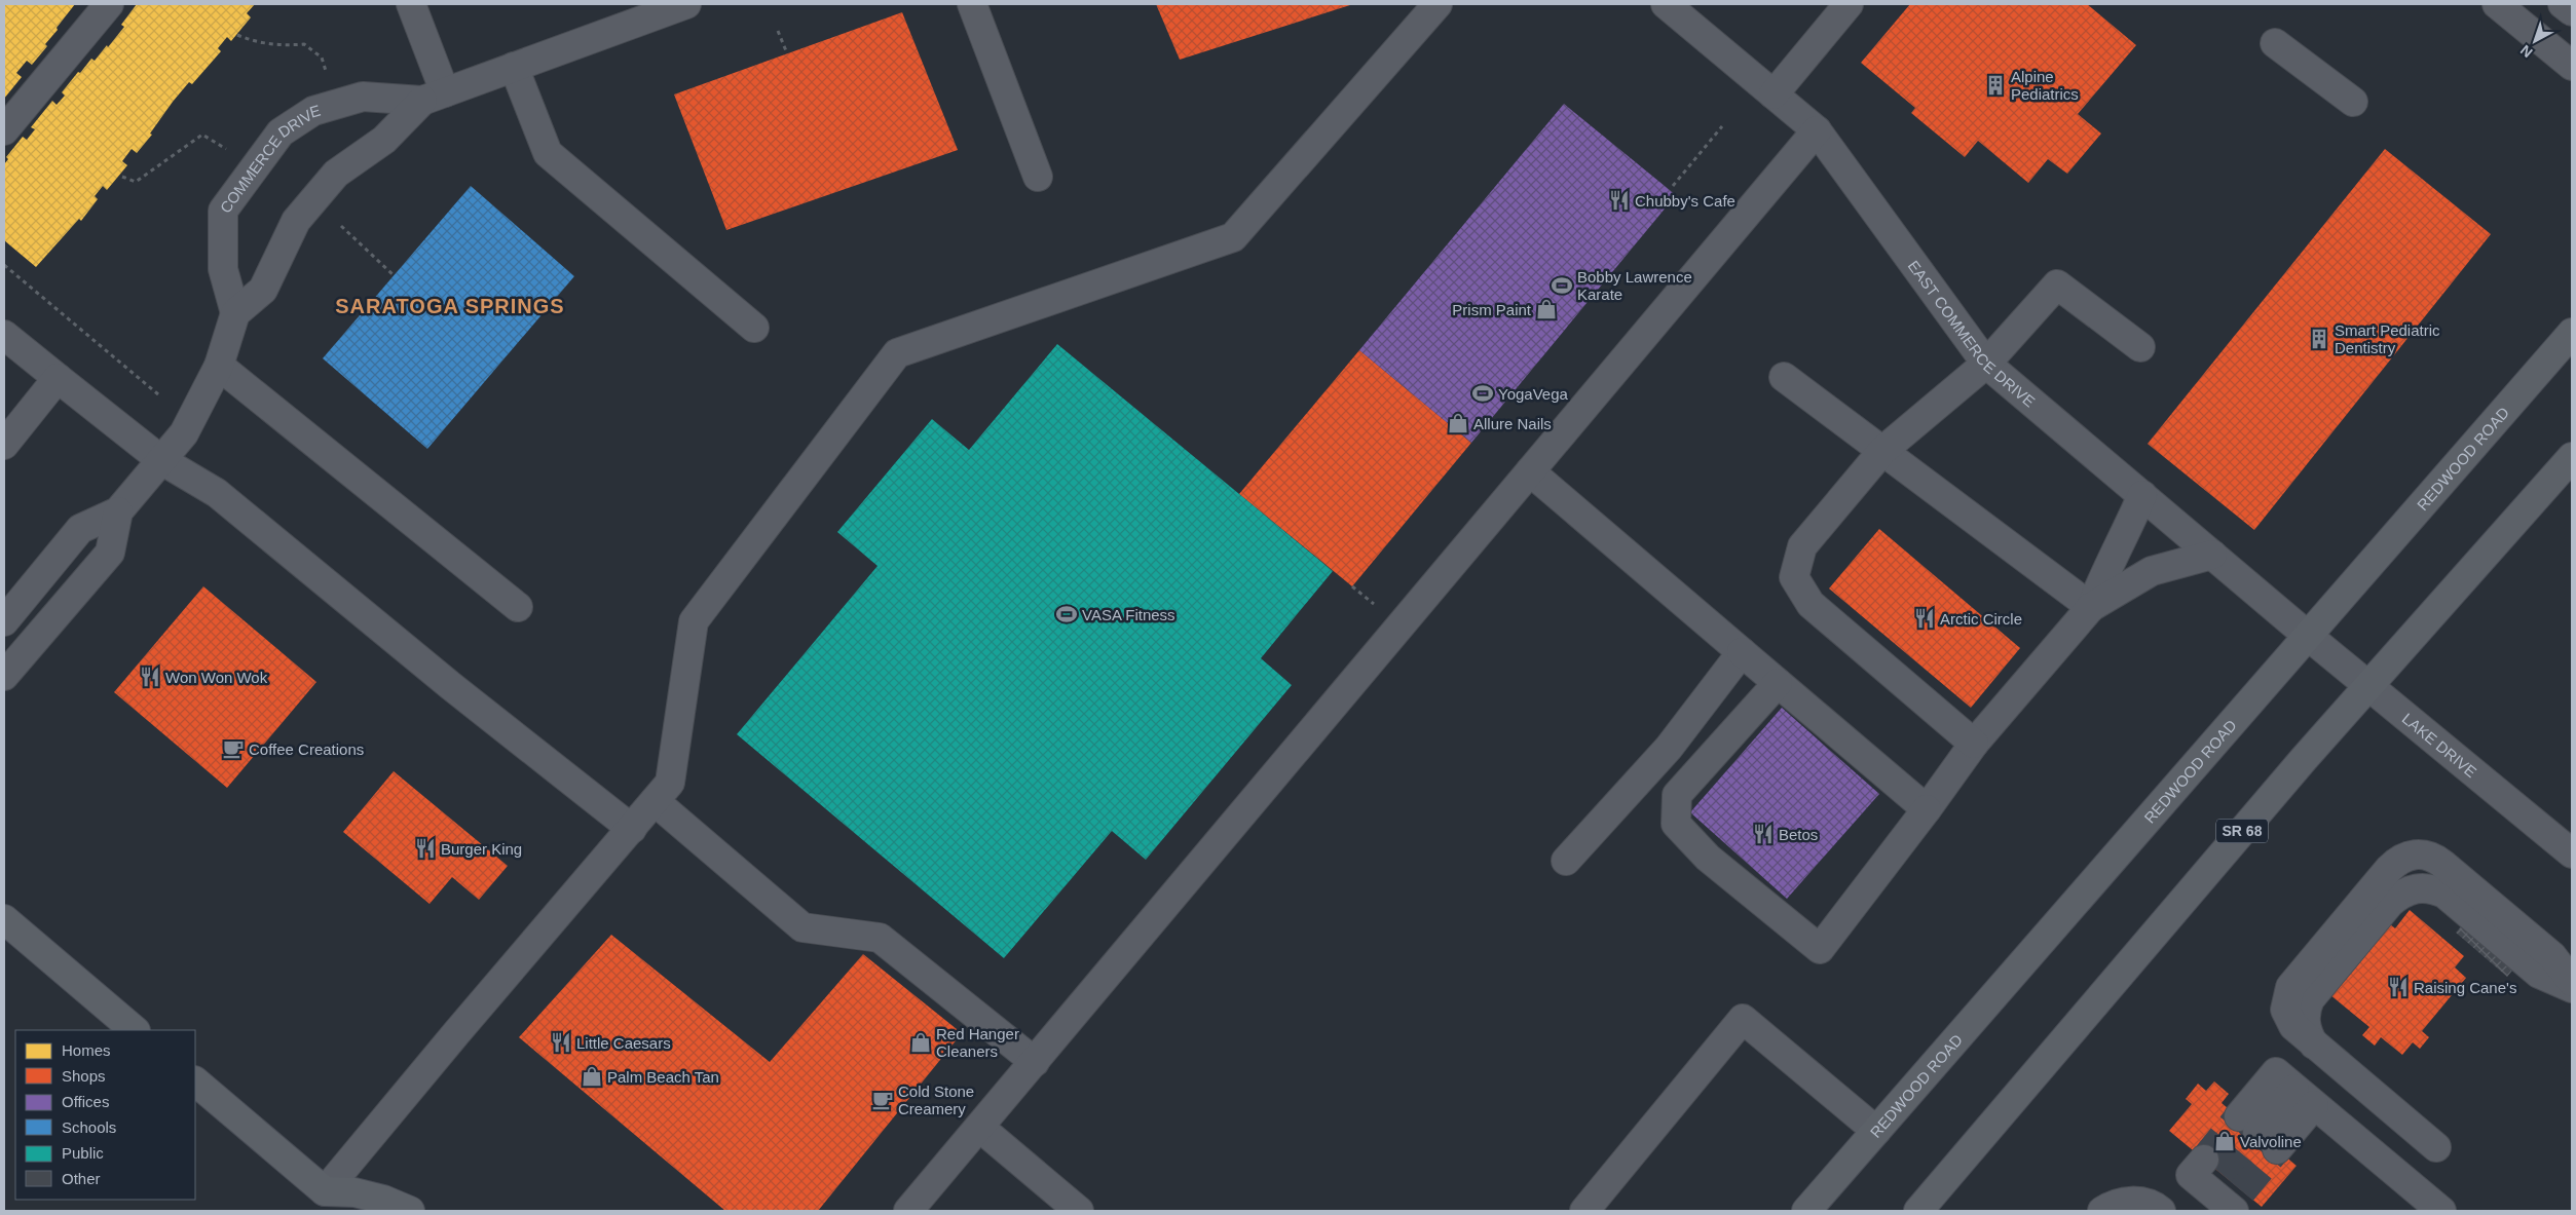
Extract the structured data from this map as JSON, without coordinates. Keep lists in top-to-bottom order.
{
  "streets": {
    "main road": ["REDWOOD ROAD", "SR 68"],
    "street": ["COMMERCE DRIVE", "EAST COMMERCE DRIVE", "LAKE DRIVE"]
  },
  "crossings": [
    ["EAST COMMERCE DRIVE", "REDWOOD ROAD"],
    ["EAST COMMERCE DRIVE", "LAKE DRIVE"],
    ["REDWOOD ROAD", "LAKE DRIVE"],
    ["LAKE DRIVE", "SR 68"]
  ],
  "districts": ["SARATOGA SPRINGS"],
  "places": {
    "building": ["Alpine Pediatrics", "Smart Pediatric Dentistry"],
    "restaurant": [
      "Chubby's Cafe",
      "Arctic Circle",
      "Won Won Wok",
      "Betos",
      "Burger King",
      "Raising Cane's",
      "Little Caesars"
    ],
    "sports": ["Bobby Lawrence Karate", "YogaVega", "VASA Fitness"],
    "shop": [
      "Prism Paint",
      "Allure Nails",
      "Red Hanger Cleaners",
      "Palm Beach Tan",
      "Valvoline"
    ],
    "cafe": ["Coffee Creations", "Cold Stone Creamery"]
  },
  "legend": [
    "Homes",
    "Shops",
    "Offices",
    "Schools",
    "Public",
    "Other"
  ],
  "north": "bottom left"
}
